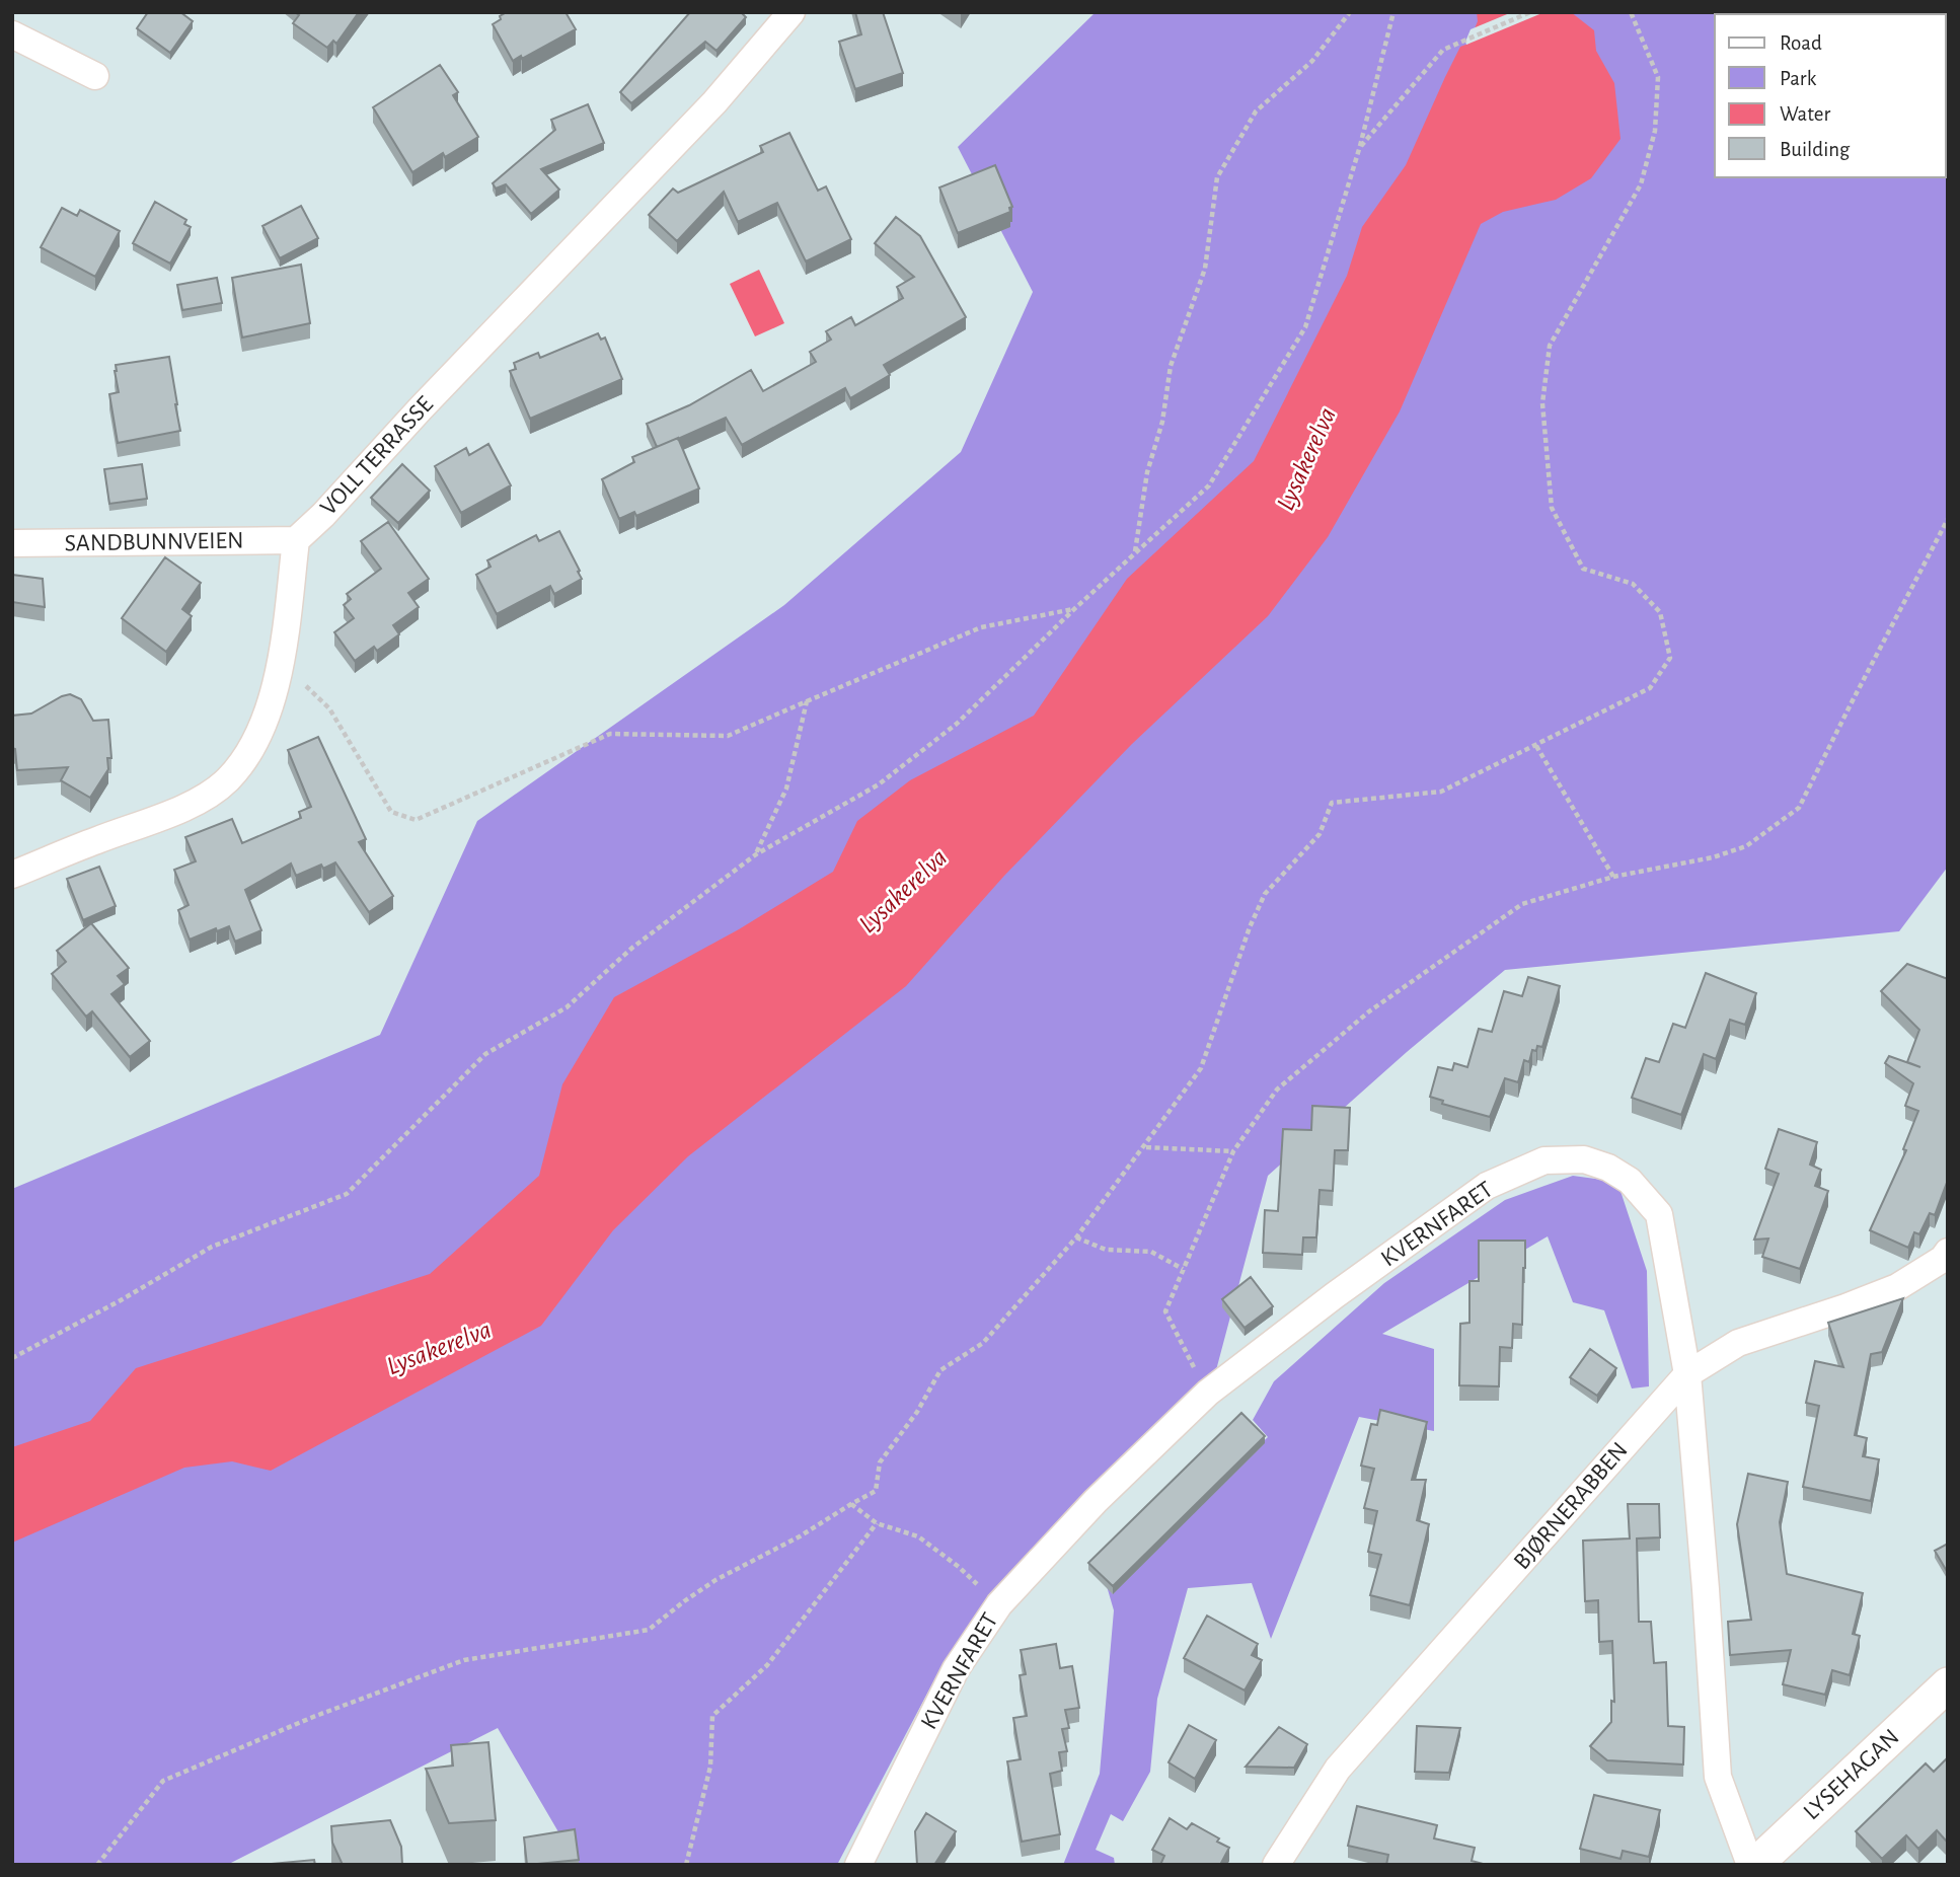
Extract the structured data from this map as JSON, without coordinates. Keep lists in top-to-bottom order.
{
  "streets": {
    "street": [
      "VOLL TERRASSE",
      "SANDBUNNVEIEN",
      "KVERNFARET",
      "BJØRNERABBEN",
      "LYSEHAGAN"
    ]
  },
  "crossings": [
    ["VOLL TERRASSE", "SANDBUNNVEIEN"],
    ["KVERNFARET", "BJØRNERABBEN"],
    ["KVERNFARET", "LYSEHAGAN"]
  ],
  "water": ["Lysakerelva"],
  "legend": [
    "Road",
    "Park",
    "Water",
    "Building"
  ]
}
